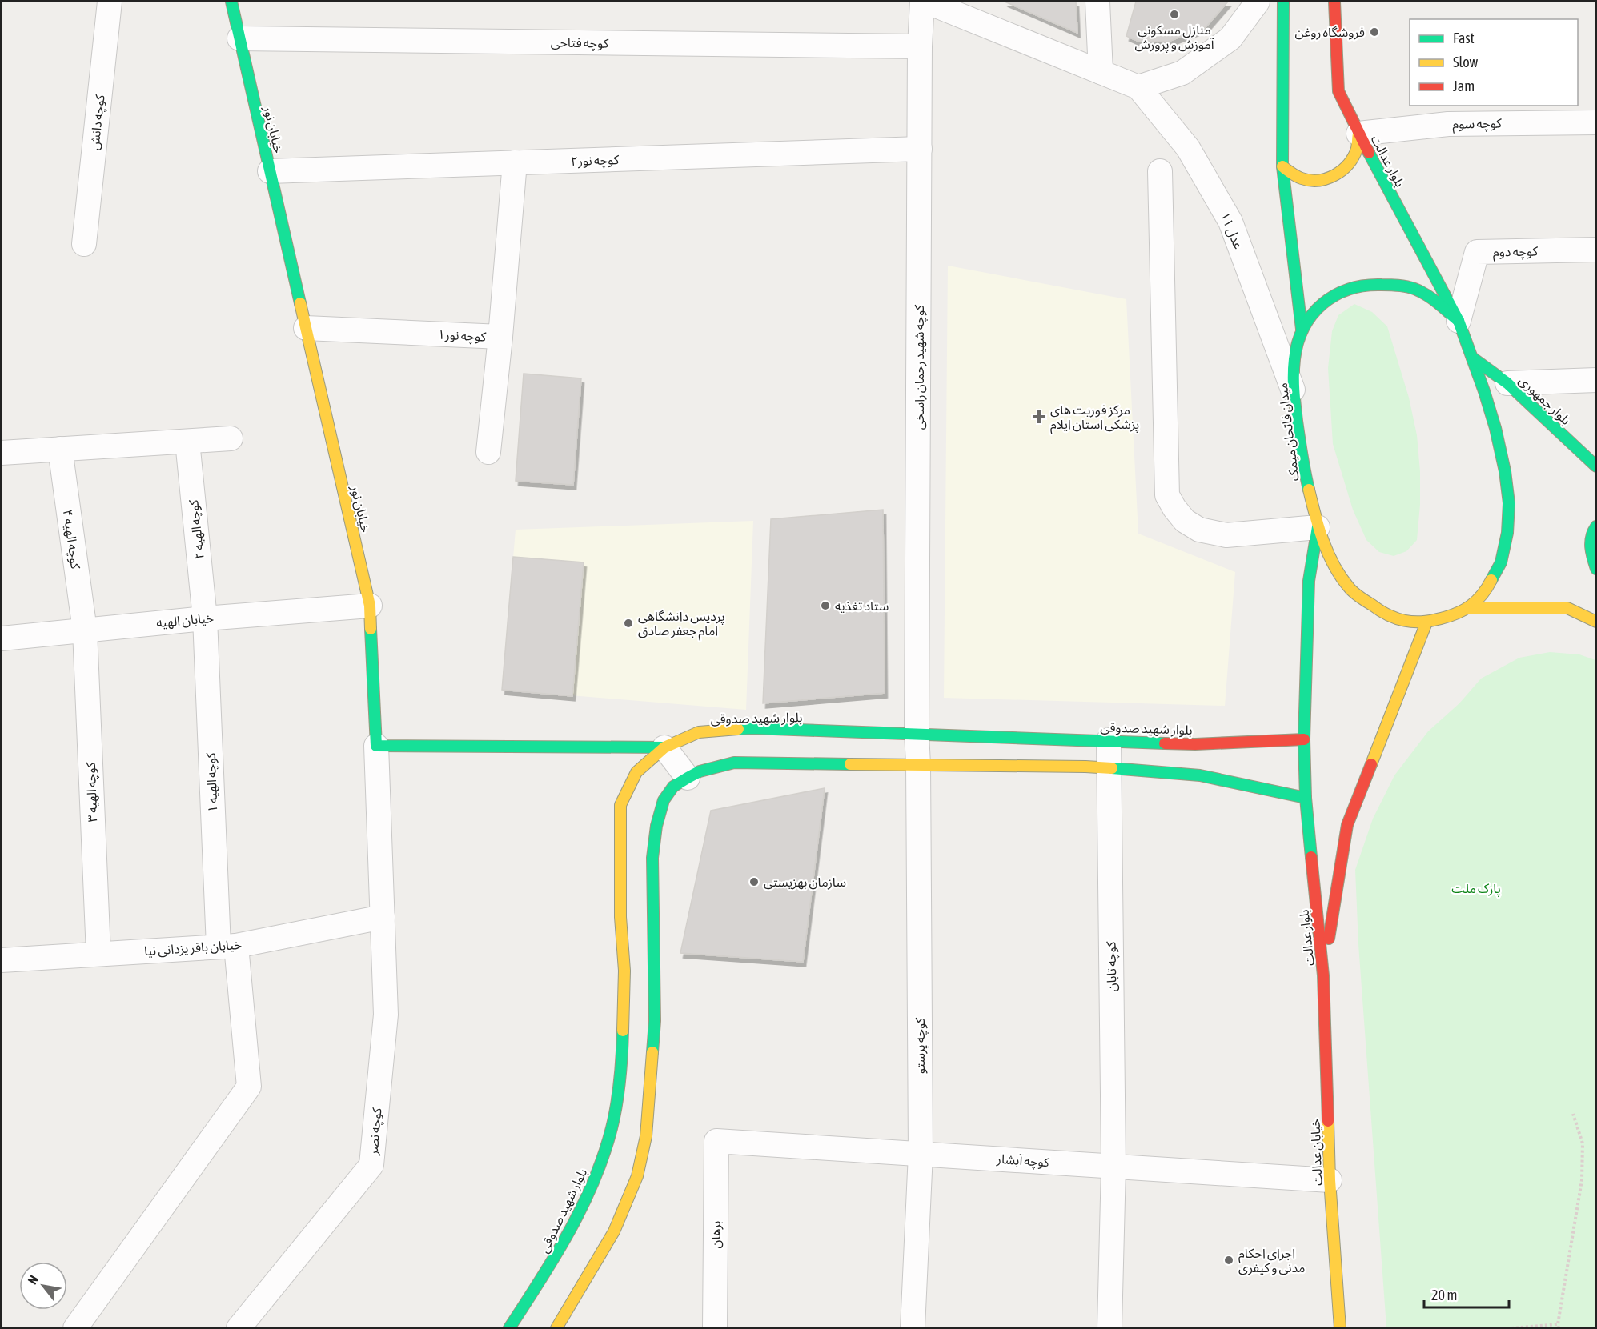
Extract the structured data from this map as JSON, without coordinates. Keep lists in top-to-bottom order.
{
  "streets": {
    "main road": [
      "خیابان نور",
      "بلوار عدالت",
      "بلوار جمهوری",
      "میدان فاتحان میمک",
      "بلوار شهید صدوقی",
      "خیابان عدالت"
    ],
    "street": [
      "کوچه فتاحی",
      "کوچه دانش",
      "کوچه سوم",
      "کوچه نور۲",
      "عدل ۱۱",
      "کوچه دوم",
      "کوچه نور۱",
      "کوچه شهید رحمان راسخی",
      "کوچه الهیه ۲",
      "کوچه الهیه ۴",
      "خیابان الهیه",
      "کوچه الهیه ۱",
      "کوچه الهیه ۳",
      "خیابان باقر یزدانی نیا",
      "کوچه تابان",
      "کوچه پرستو",
      "کوچه نصر",
      "کوچه آبشار",
      "برهان"
    ]
  },
  "crossings": [
    ["کوچه فتاحی", "خیابان نور"],
    ["کوچه فتاحی", "کوچه شهید رحمان راسخی"],
    ["کوچه سوم", "بلوار عدالت"],
    ["خیابان نور", "کوچه نور۲"],
    ["خیابان نور", "کوچه نور۱"],
    ["خیابان نور", "خیابان الهیه"],
    ["خیابان نور", "کوچه نصر"],
    ["کوچه نور۲", "کوچه نور۱"],
    ["کوچه نور۲", "کوچه شهید رحمان راسخی"],
    ["بلوار عدالت", "کوچه دوم"],
    ["بلوار عدالت", "میدان فاتحان میمک"],
    ["بلوار عدالت", "بلوار شهید صدوقی"],
    ["بلوار عدالت", "خیابان عدالت"],
    ["عدل ۱۱", "میدان فاتحان میمک"],
    ["کوچه دوم", "میدان فاتحان میمک"],
    ["کوچه شهید رحمان راسخی", "بلوار شهید صدوقی"],
    ["کوچه شهید رحمان راسخی", "کوچه پرستو"],
    ["بلوار جمهوری", "میدان فاتحان میمک"],
    ["کوچه الهیه ۲", "خیابان الهیه"],
    ["کوچه الهیه ۲", "کوچه الهیه ۱"],
    ["کوچه الهیه ۴", "خیابان الهیه"],
    ["کوچه الهیه ۴", "کوچه الهیه ۳"],
    ["خیابان الهیه", "کوچه الهیه ۱"],
    ["خیابان الهیه", "کوچه الهیه ۳"],
    ["بلوار شهید صدوقی", "کوچه تابان"],
    ["کوچه الهیه ۱", "خیابان باقر یزدانی نیا"],
    ["کوچه الهیه ۳", "خیابان باقر یزدانی نیا"],
    ["خیابان باقر یزدانی نیا", "کوچه نصر"],
    ["کوچه تابان", "کوچه آبشار"],
    ["کوچه پرستو", "کوچه آبشار"],
    ["خیابان عدالت", "کوچه آبشار"],
    ["کوچه آبشار", "برهان"]
  ],
  "parks": ["پارک ملت"],
  "places": {
    "other": [
      "منازل مسکونی آموزش و پرورش",
      "فروشگاه روغن",
      "ستاد تغذیه",
      "پردیس دانشگاهی امام جعفر صادق",
      "سازمان بهزیستی",
      "اجرای احکام مدنی و کیفری"
    ],
    "health": ["مرکز فوریت های پزشکی استان ایلام"]
  },
  "legend": ["Fast", "Slow", "Jam"],
  "scale_bar": "20 m",
  "north": "top left"
}
